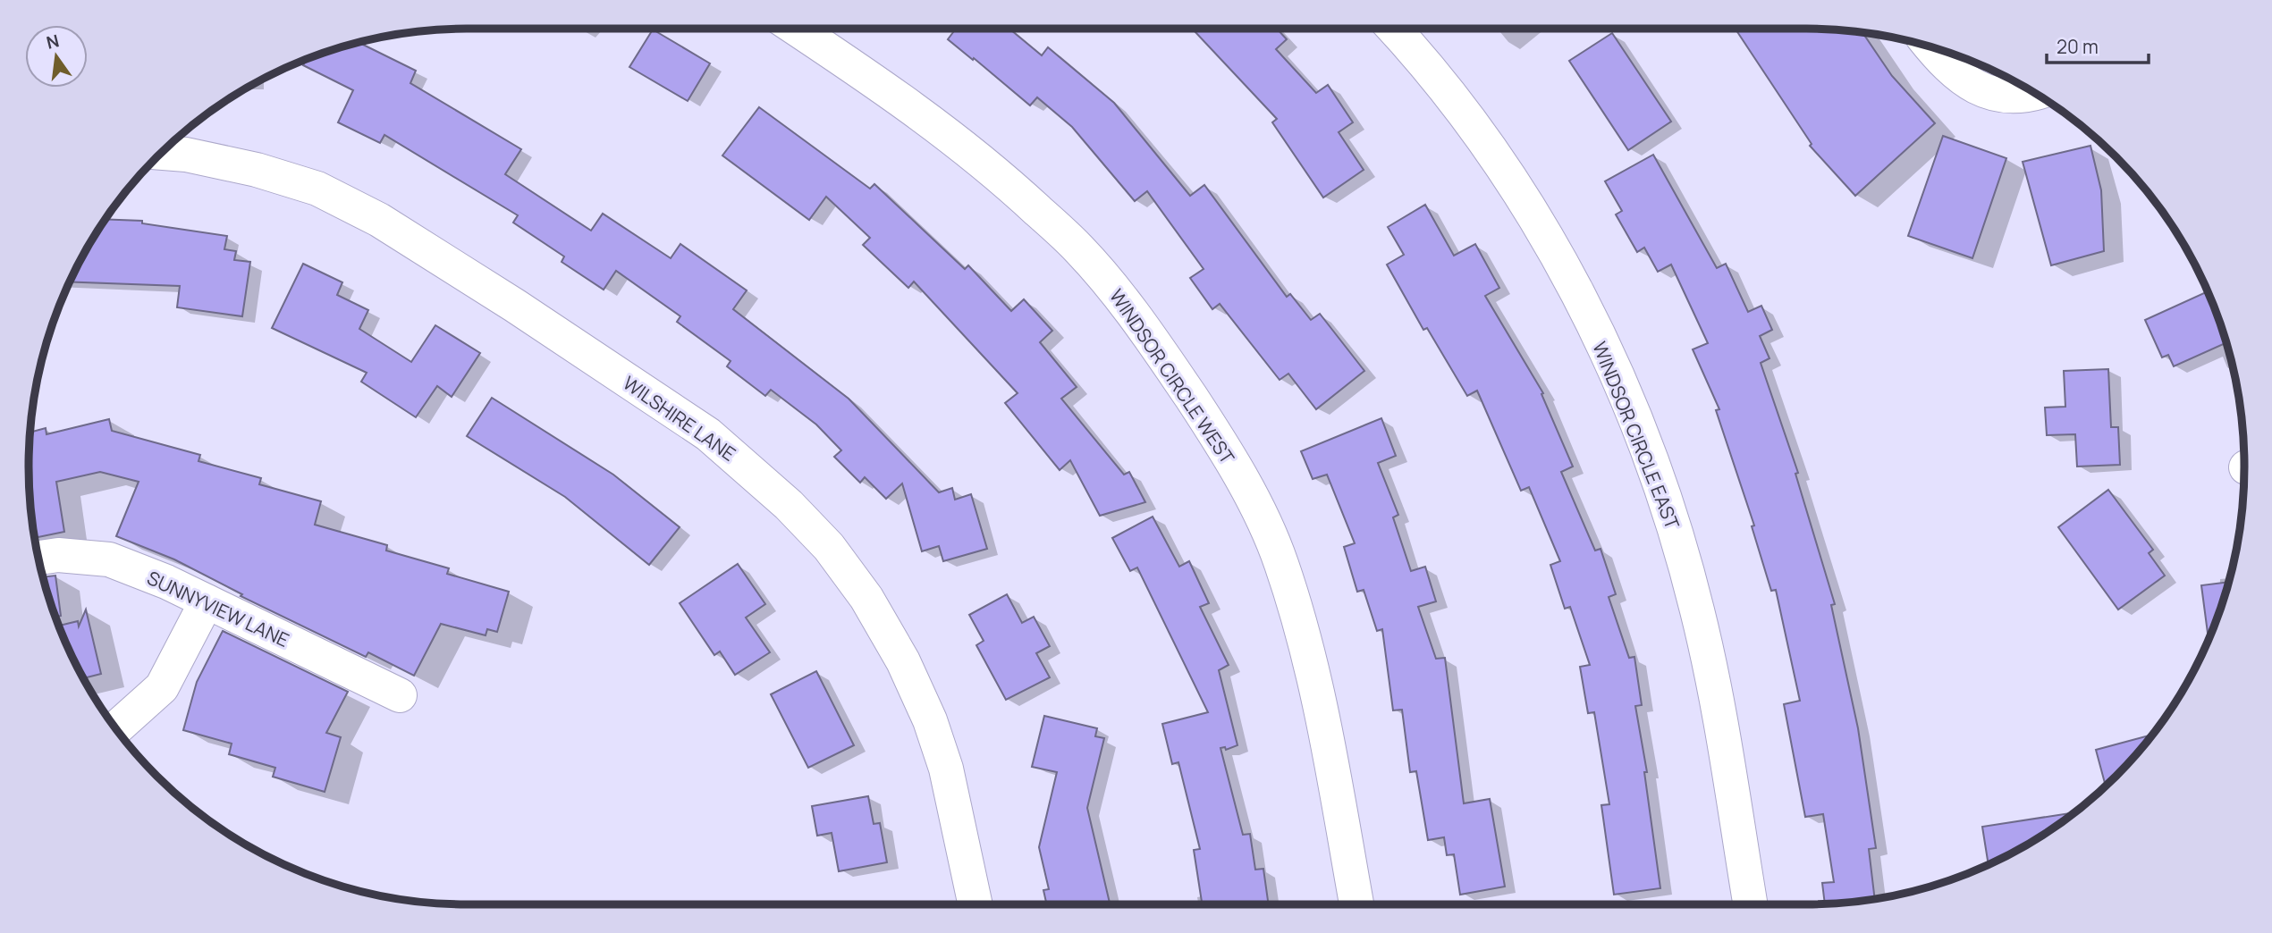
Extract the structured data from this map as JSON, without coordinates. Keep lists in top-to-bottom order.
{
  "streets": {
    "street": [
      "WINDSOR CIRCLE WEST",
      "WILSHIRE LANE",
      "WINDSOR CIRCLE EAST",
      "SUNNYVIEW LANE"
    ]
  },
  "scale_bar": "20 m",
  "north": "top"
}
